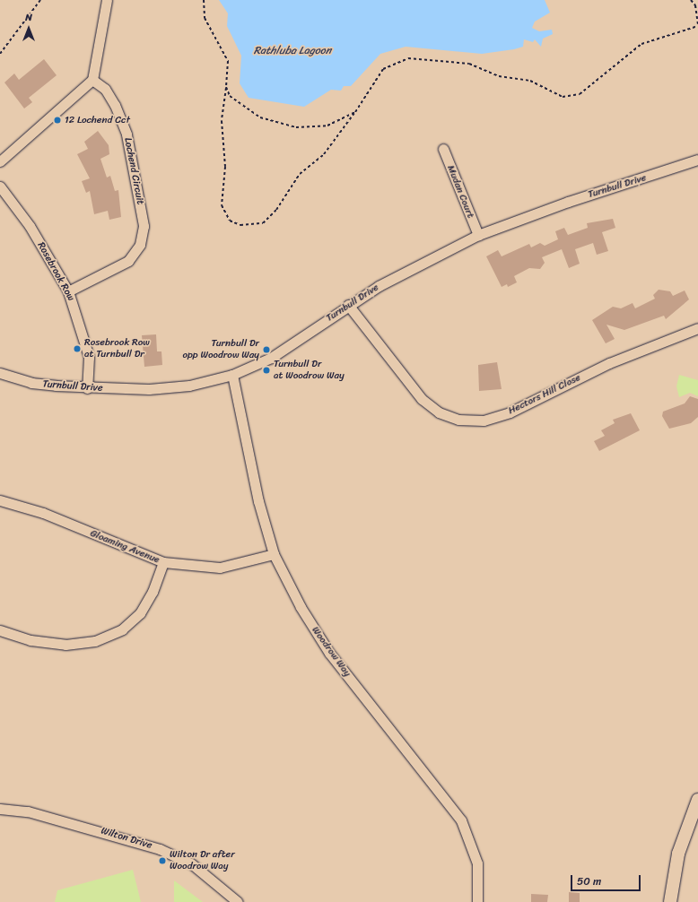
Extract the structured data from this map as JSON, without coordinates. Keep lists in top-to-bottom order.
{
  "streets": {
    "street": [
      "Lochend Circuit",
      "Turnbull Drive",
      "Mudan Court",
      "Rosebrook Row",
      "Hectors Hill Close",
      "Gloaming Avenue",
      "Woodrow Way",
      "Wilton Drive"
    ]
  },
  "crossings": [
    ["Lochend Circuit", "Rosebrook Row"],
    ["Turnbull Drive", "Mudan Court"],
    ["Turnbull Drive", "Rosebrook Row"],
    ["Turnbull Drive", "Hectors Hill Close"],
    ["Turnbull Drive", "Woodrow Way"],
    ["Gloaming Avenue", "Woodrow Way"]
  ],
  "water": ["Rathluba Lagoon"],
  "places": [
    "12 Lochend Cct",
    "Rosebrook Row at Turnbull Dr",
    "Turnbull Dr opp Woodrow Way",
    "Turnbull Dr at Woodrow Way",
    "Wilton Dr after Woodrow Way"
  ],
  "scale_bar": "50 m",
  "north": "top"
}
